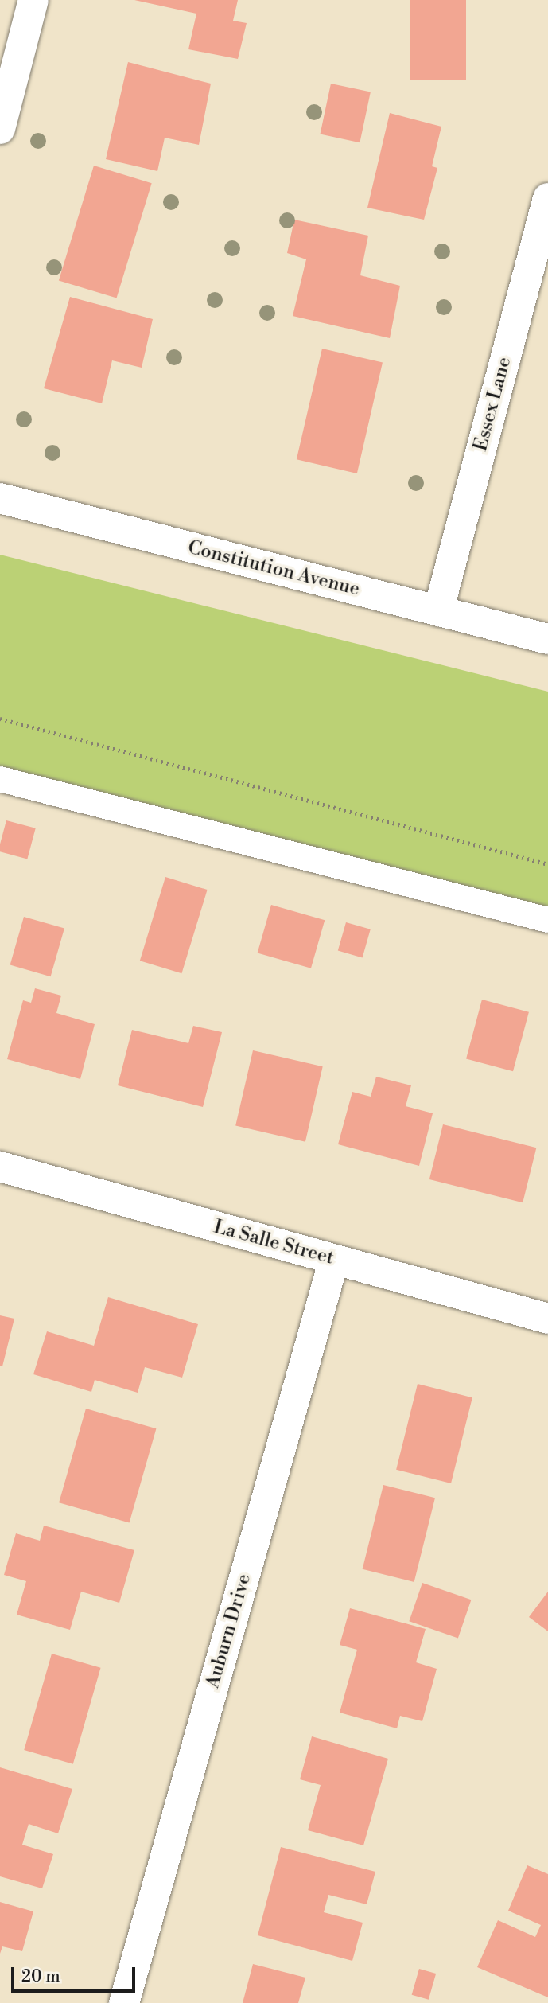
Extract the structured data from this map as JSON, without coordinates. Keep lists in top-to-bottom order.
{
  "streets": {
    "street": [
      "Essex Lane",
      "Constitution Avenue",
      "La Salle Street",
      "Auburn Drive"
    ]
  },
  "crossings": [
    ["Essex Lane", "Constitution Avenue"],
    ["La Salle Street", "Auburn Drive"]
  ],
  "scale_bar": "20 m"
}
